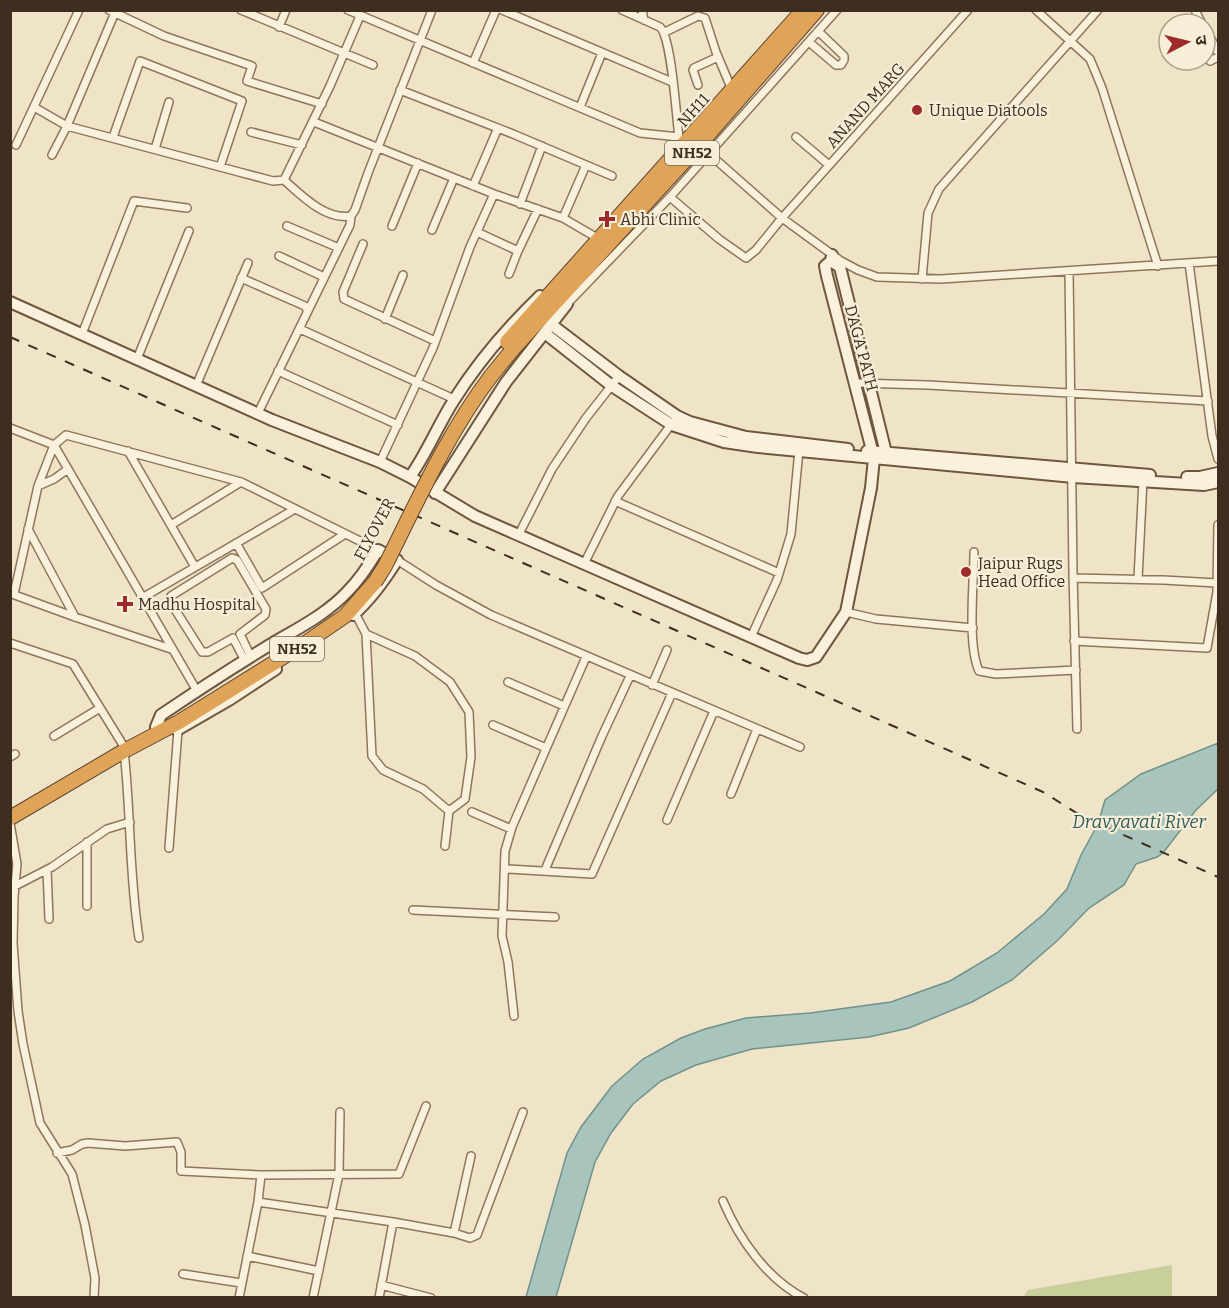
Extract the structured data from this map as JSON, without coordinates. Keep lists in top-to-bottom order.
{
  "streets": {
    "highway": ["NH11", "NH52", "FLYOVER"],
    "street": ["ANAND MARG", "DAGA PATH"]
  },
  "crossings": [
    ["NH11", "NH52"],
    ["NH11", "FLYOVER"],
    ["NH52", "FLYOVER"]
  ],
  "water": ["Dravyavati River"],
  "places": {
    "other": ["Unique Diatools", "Jaipur Rugs Head Office"],
    "health": ["Abhi Clinic", "Madhu Hospital"]
  },
  "north": "right"
}
